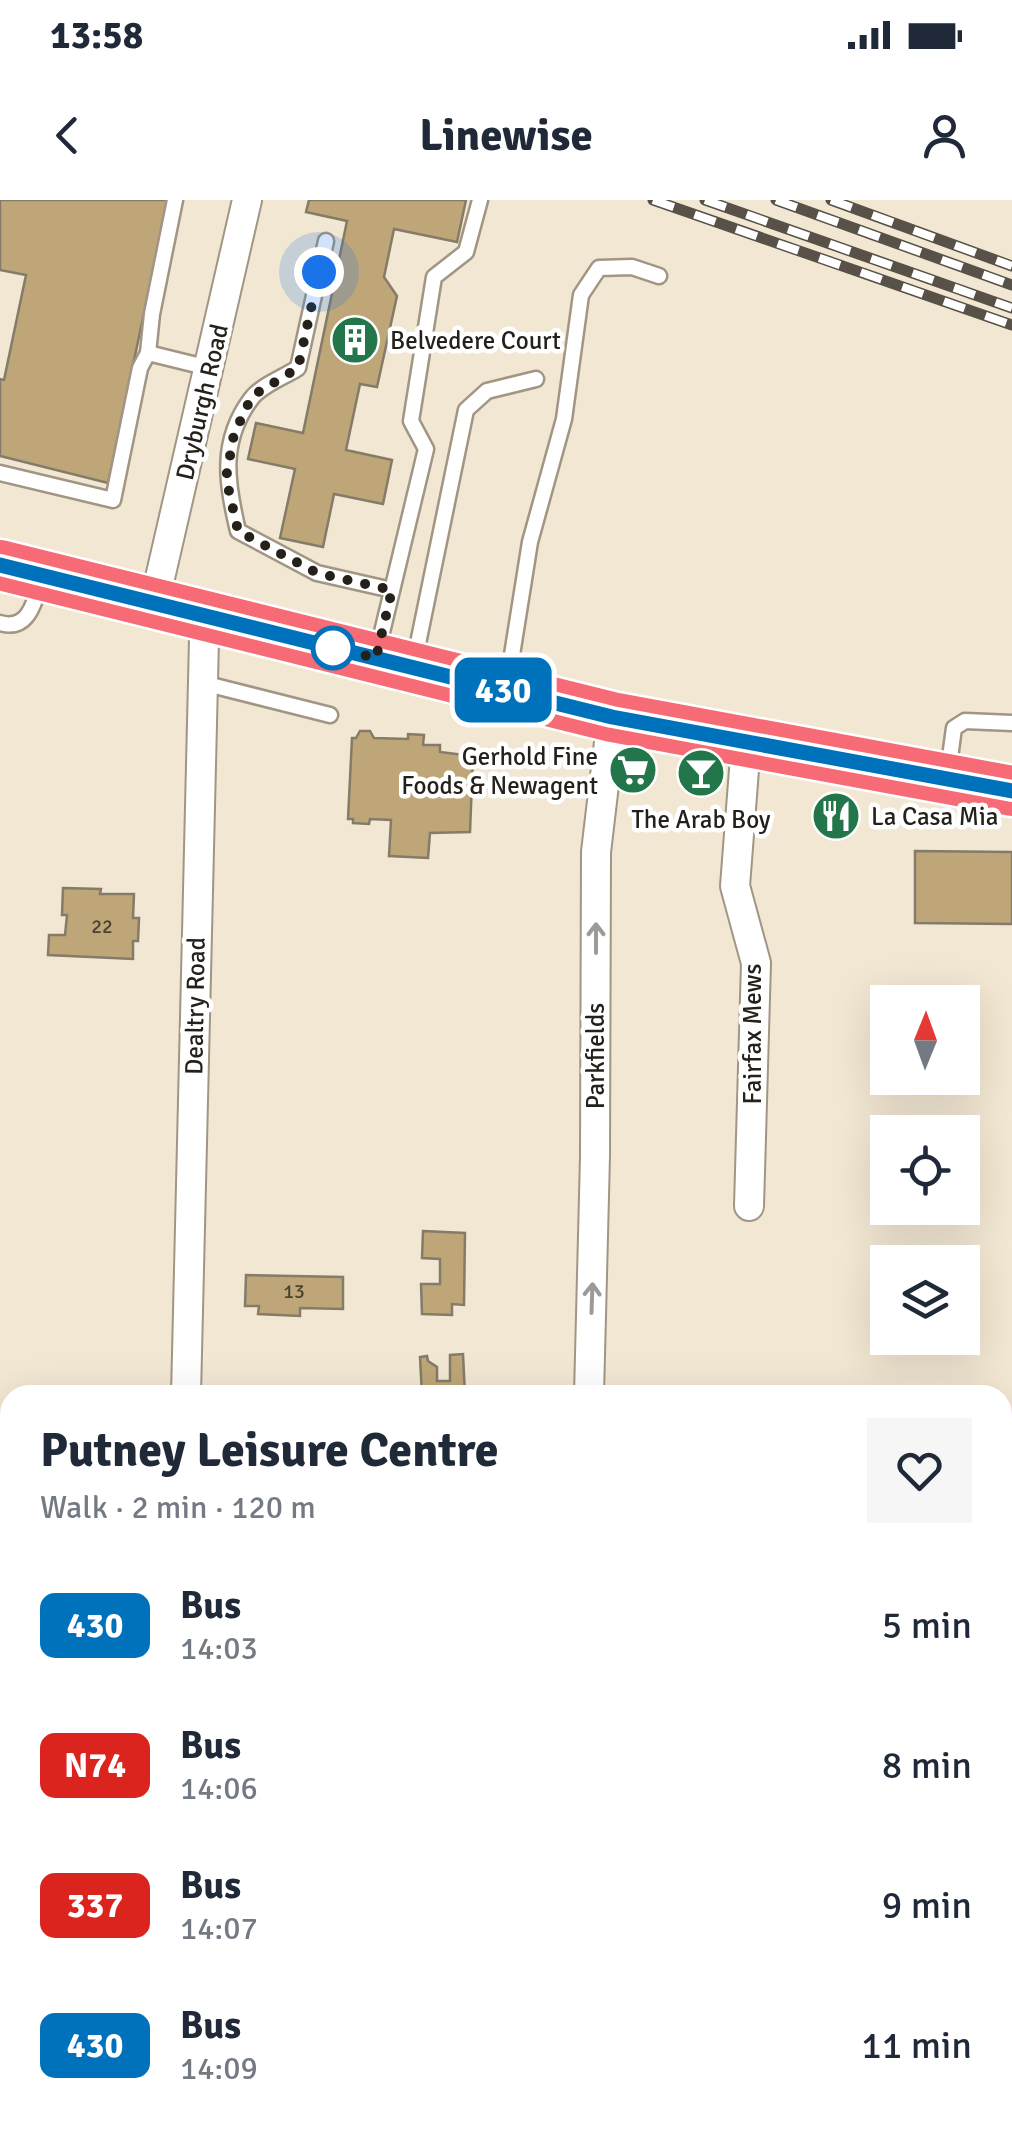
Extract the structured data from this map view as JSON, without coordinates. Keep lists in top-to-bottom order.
{
  "streets": {
    "street": [
      "Dryburgh Road",
      "Dealtry Road",
      "Fairfax Mews",
      "Parkfields"
    ]
  },
  "one_way": ["Parkfields"],
  "places": {
    "building": ["Belvedere Court"],
    "supermarket": ["Gerhold Fine Foods & Newagent"],
    "bar": ["The Arab Boy"],
    "restaurant": ["La Casa Mia"]
  },
  "lines": ["bus line 430"],
  "house_numbers": ["22", "13"],
  "north": "top",
  "page": {
    "status": "13:58",
    "header": "Linewise",
    "on_map": "430",
    "heading": ["Putney Leisure Centre", "Walk · 2 min · 120 m"],
    "list": [
      {
        "mark": "430",
        "name": "Bus",
        "note": "14:03",
        "value": "5 min"
      },
      {
        "mark": "N74",
        "name": "Bus",
        "note": "14:06",
        "value": "8 min"
      },
      {
        "mark": "337",
        "name": "Bus",
        "note": "14:07",
        "value": "9 min"
      },
      {
        "mark": "430",
        "name": "Bus",
        "note": "14:09",
        "value": "11 min"
      }
    ]
  }
}
